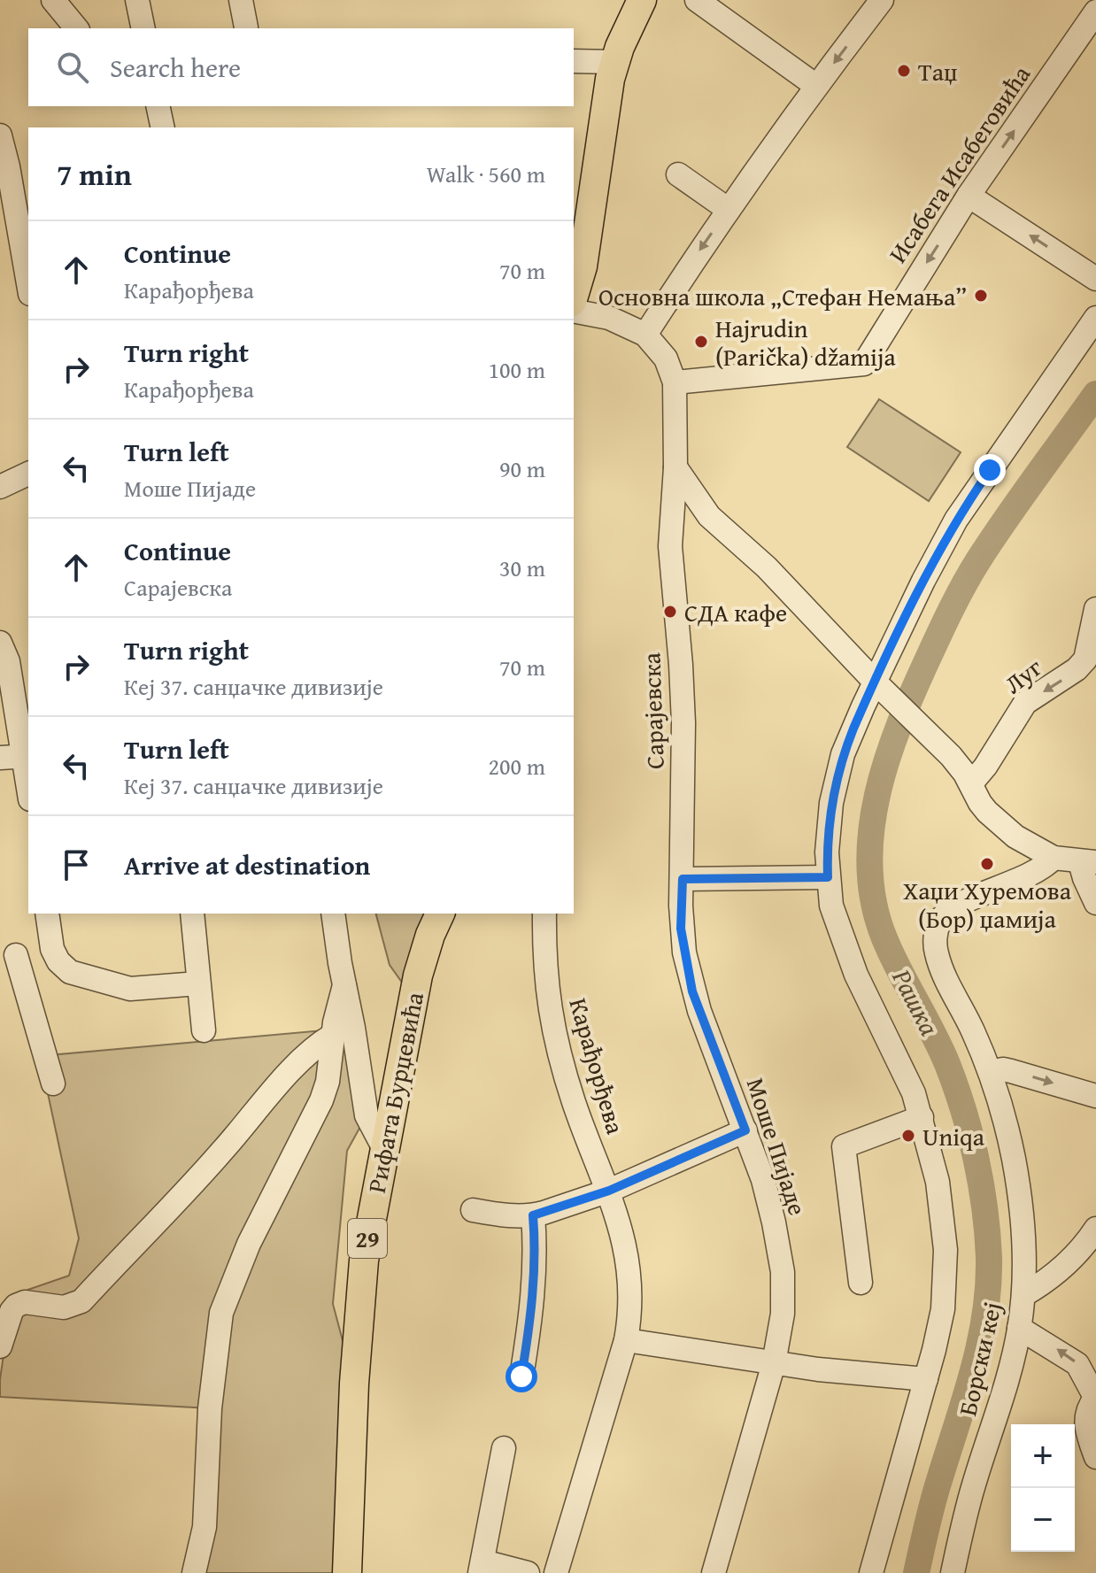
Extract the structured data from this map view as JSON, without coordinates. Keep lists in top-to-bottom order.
{
  "streets": {
    "main road": ["Рифата Бурџевића", "29"],
    "street": [
      "Исабега Исабеговића",
      "Луг",
      "Сарајевска",
      "Карађорђева",
      "Моше Пијаде",
      "Борски кеј"
    ]
  },
  "crossings": [
    ["Исабега Исабеговића", "Сарајевска"],
    ["Сарајевска", "Моше Пијаде"]
  ],
  "water": ["Рашка"],
  "places": [
    "Таџ",
    "Основна школа „Стефан Немања”",
    "Hajrudin (Parička) džamija",
    "СДА кафе",
    "Хаџи Хуремова (Бор) џамија",
    "Uniqa"
  ],
  "page": {
    "search": "Search here",
    "heading": ["7 min", "Walk · 560 m"],
    "list": [
      ["Continue", "Карађорђева", "70 m"],
      ["Turn right", "Карађорђева", "100 m"],
      ["Turn left", "Моше Пијаде", "90 m"],
      ["Continue", "Сарајевска", "30 m"],
      ["Turn right", "Кеј 37. санџачке дивизије", "70 m"],
      ["Turn left", "Кеј 37. санџачке дивизије", "200 m"],
      "Arrive at destination"
    ],
    "map_buttons": ["+", "−"]
  }
}
